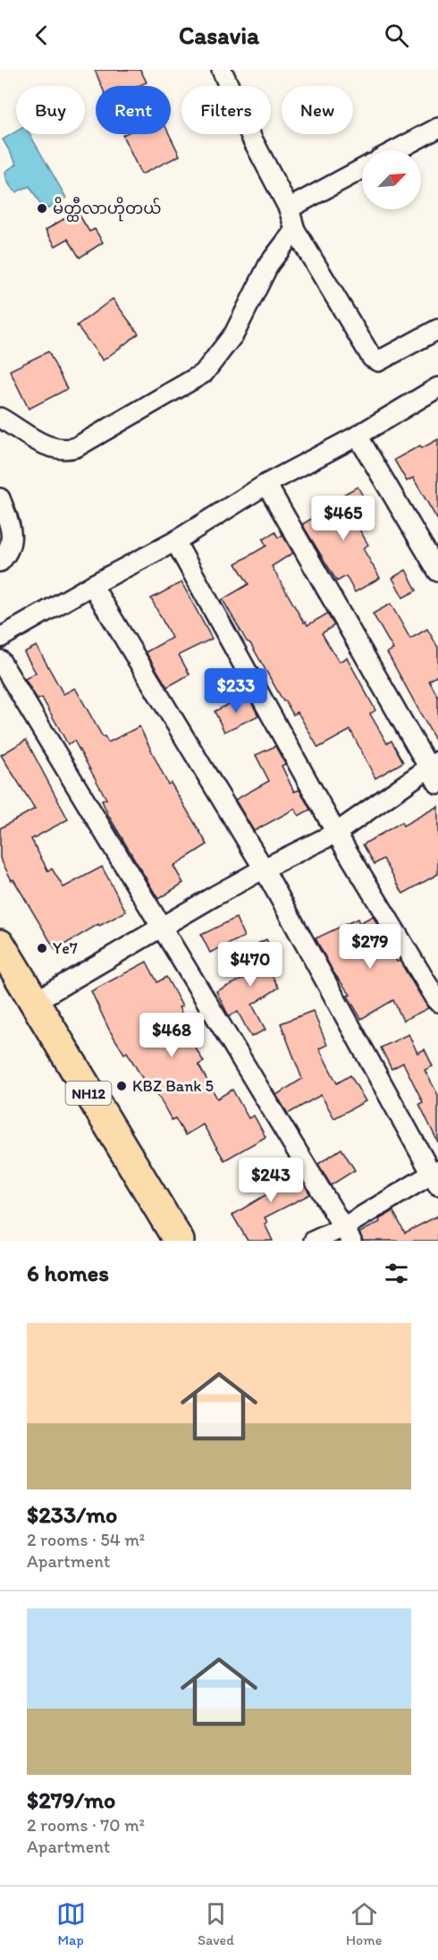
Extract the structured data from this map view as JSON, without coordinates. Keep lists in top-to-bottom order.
{
  "streets": {
    "highway": ["NH12"]
  },
  "places": ["မိတ္ထီလာဟိုတယ်", "Ye7", "KBZ Bank 5"],
  "north": "top right",
  "page": {
    "header": "Casavia",
    "chip": [
      "Buy",
      "Rent",
      "Filters",
      "New"
    ],
    "price": [
      "$465",
      "$233",
      "$279",
      "$470",
      "$468",
      "$243"
    ],
    "heading": "6 homes",
    "list": [
      {
        "name": "$233/mo",
        "note": "2 rooms · 54 m² · Apartment"
      },
      {
        "name": "$279/mo",
        "note": "2 rooms · 70 m² · Apartment"
      }
    ],
    "tabs": ["Map", "Saved", "Home"]
  }
}
